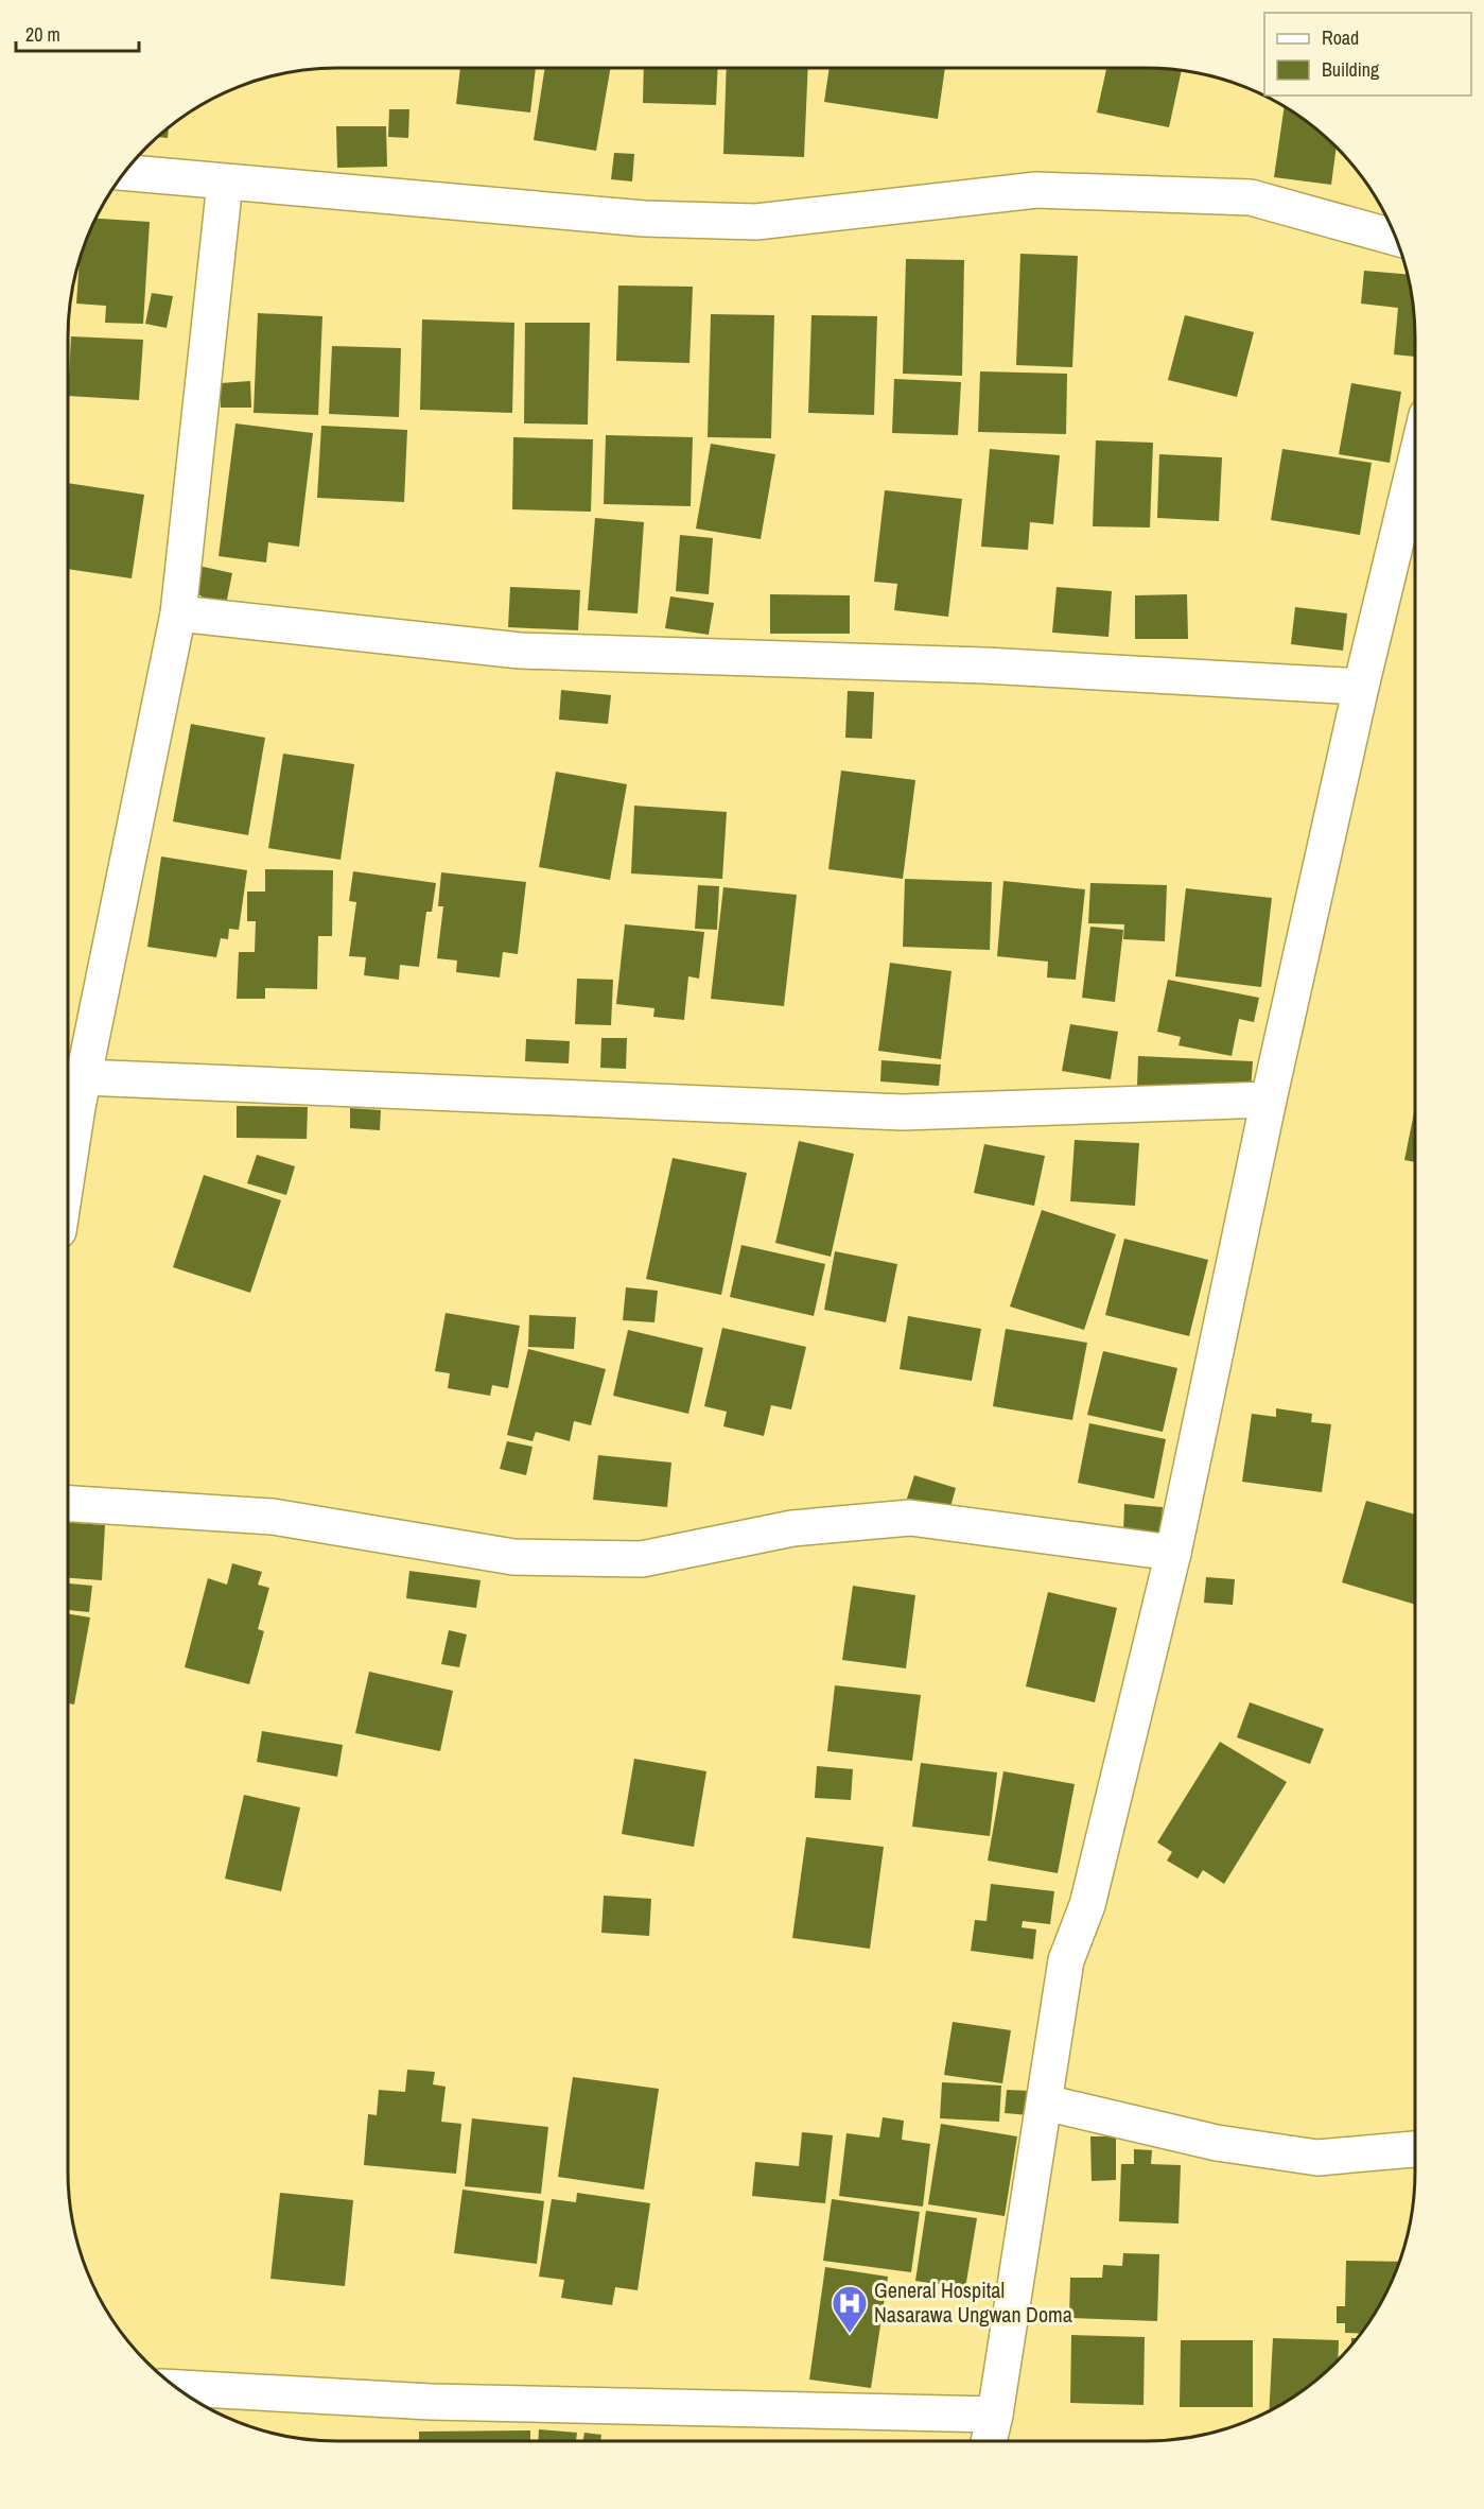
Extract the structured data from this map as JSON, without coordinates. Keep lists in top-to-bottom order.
{
  "places": {
    "hospital": ["General Hospital Nasarawa Ungwan Doma"]
  },
  "legend": ["Road", "Building"],
  "scale_bar": "20 m"
}
